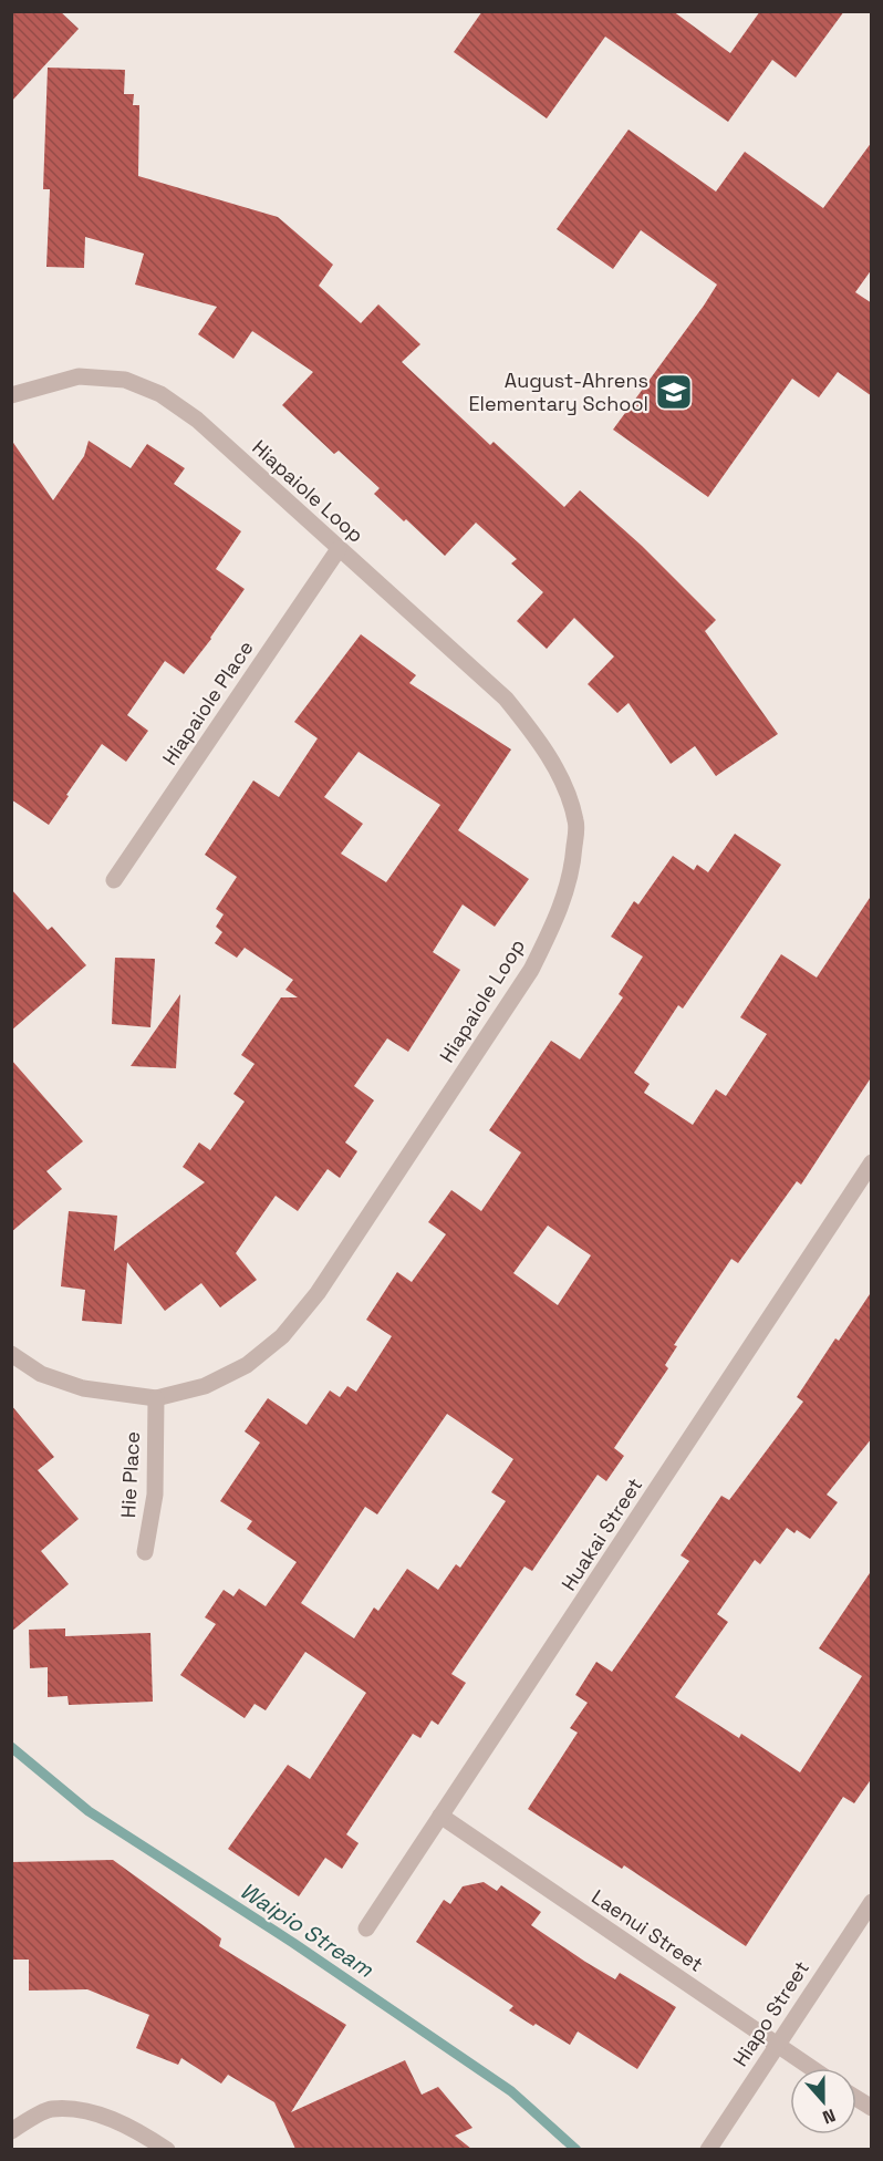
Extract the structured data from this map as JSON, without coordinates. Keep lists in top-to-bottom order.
{
  "streets": {
    "street": [
      "Hiapaiole Loop",
      "Hiapaiole Place",
      "Hie Place",
      "Huakai Street",
      "Laenui Street",
      "Hiapo Street"
    ]
  },
  "crossings": [
    ["Hiapaiole Loop", "Hiapaiole Place"],
    ["Hiapaiole Loop", "Hie Place"],
    ["Huakai Street", "Laenui Street"],
    ["Laenui Street", "Hiapo Street"]
  ],
  "water": ["Waipio Stream"],
  "places": {
    "school or university": ["August-Ahrens Elementary School"]
  },
  "north": "bottom"
}
